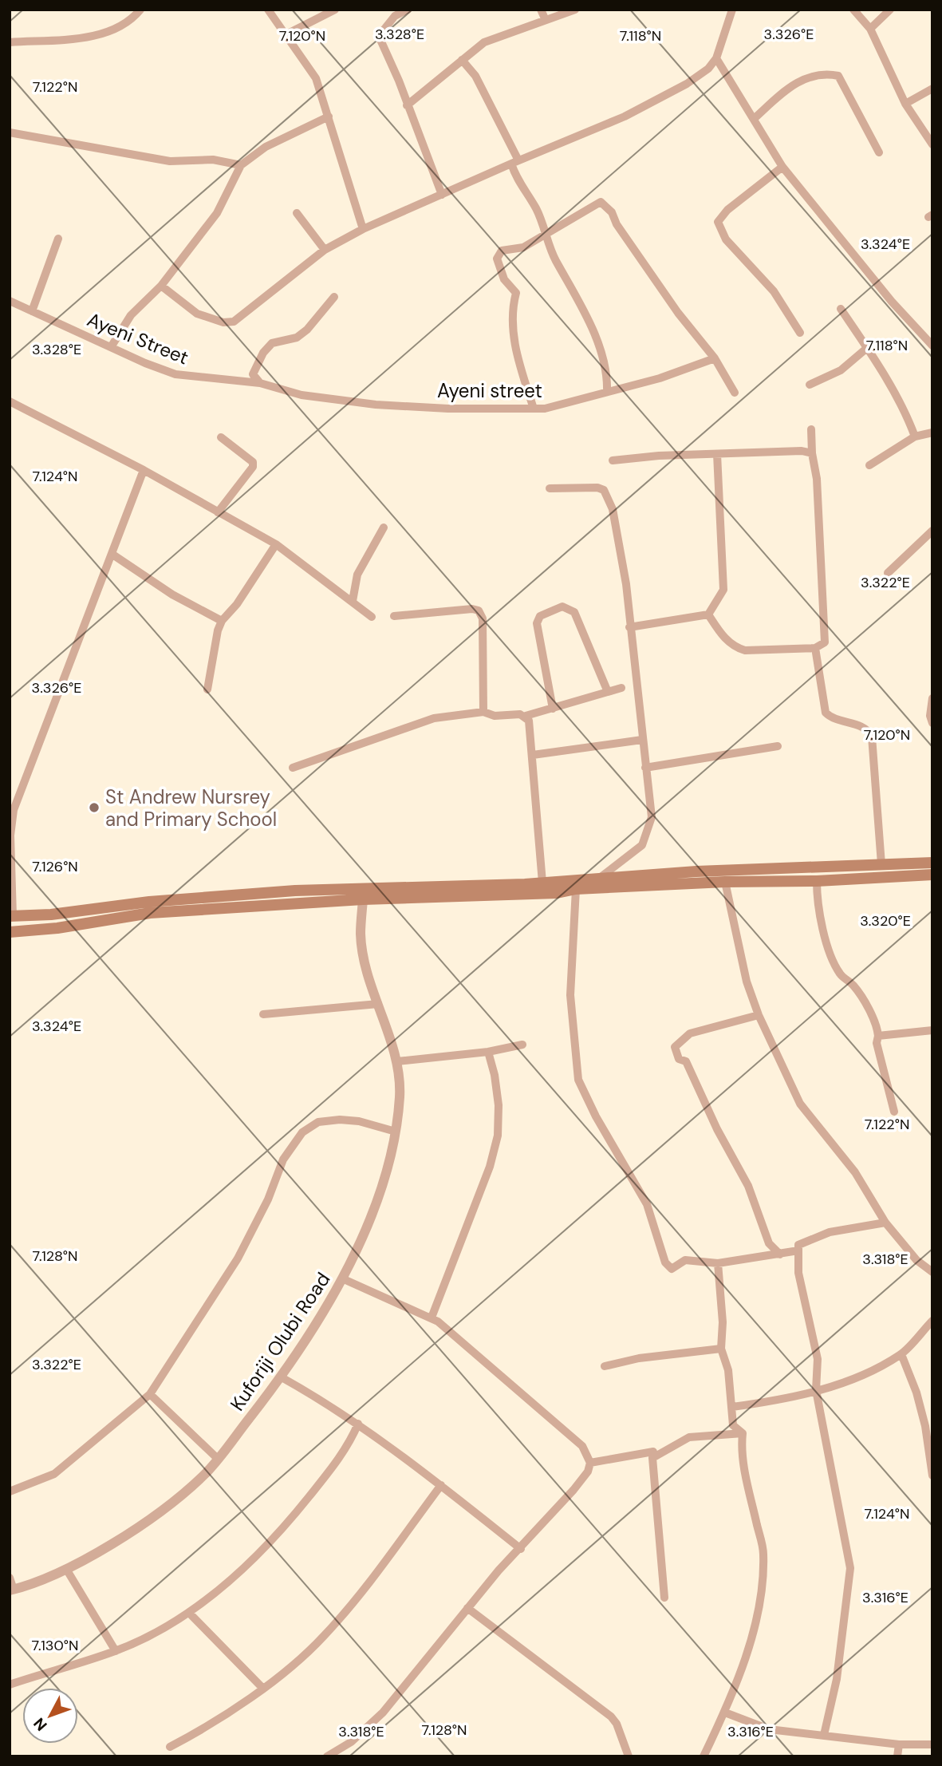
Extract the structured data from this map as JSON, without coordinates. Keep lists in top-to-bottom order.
{
  "streets": {
    "street": ["Ayeni Street", "Ayeni street", "Kuforiji Olubi Road"]
  },
  "crossings": [
    ["Ayeni Street", "Ayeni street"]
  ],
  "places": ["St Andrew Nursrey and Primary School"],
  "north": "bottom left",
  "coordinates": [
    "3.328°E",
    "3.326°E",
    "7.120°N",
    "7.118°N",
    "7.122°N",
    "3.324°E",
    "7.124°N",
    "3.322°E",
    "7.126°N",
    "3.320°E",
    "7.128°N",
    "3.318°E",
    "3.316°E",
    "7.130°N"
  ]
}
